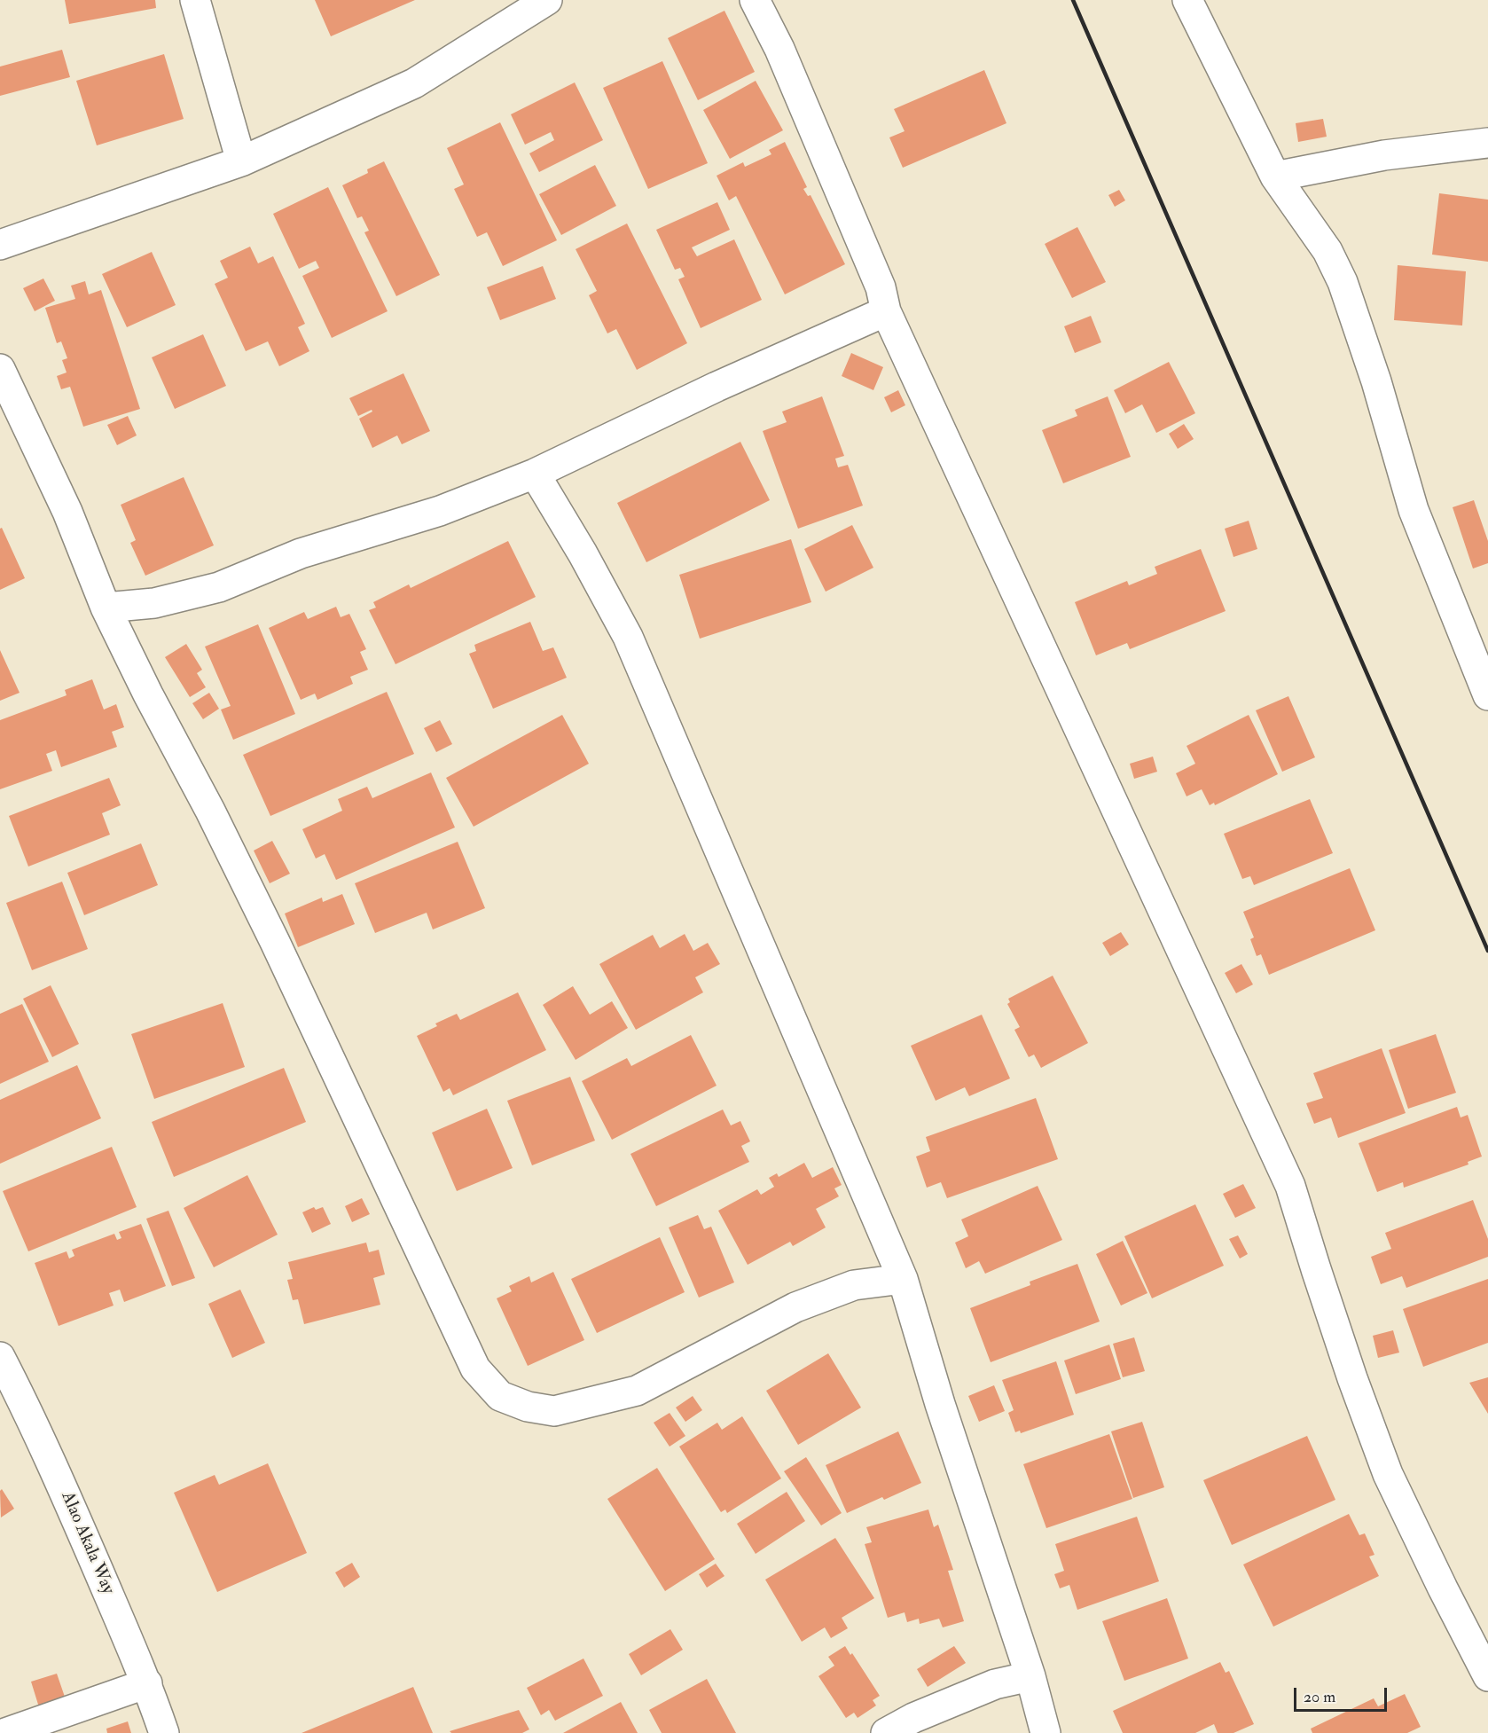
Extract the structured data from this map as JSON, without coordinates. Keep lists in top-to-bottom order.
{
  "streets": {
    "street": ["Alao Akala Way"]
  },
  "scale_bar": "20 m"
}
